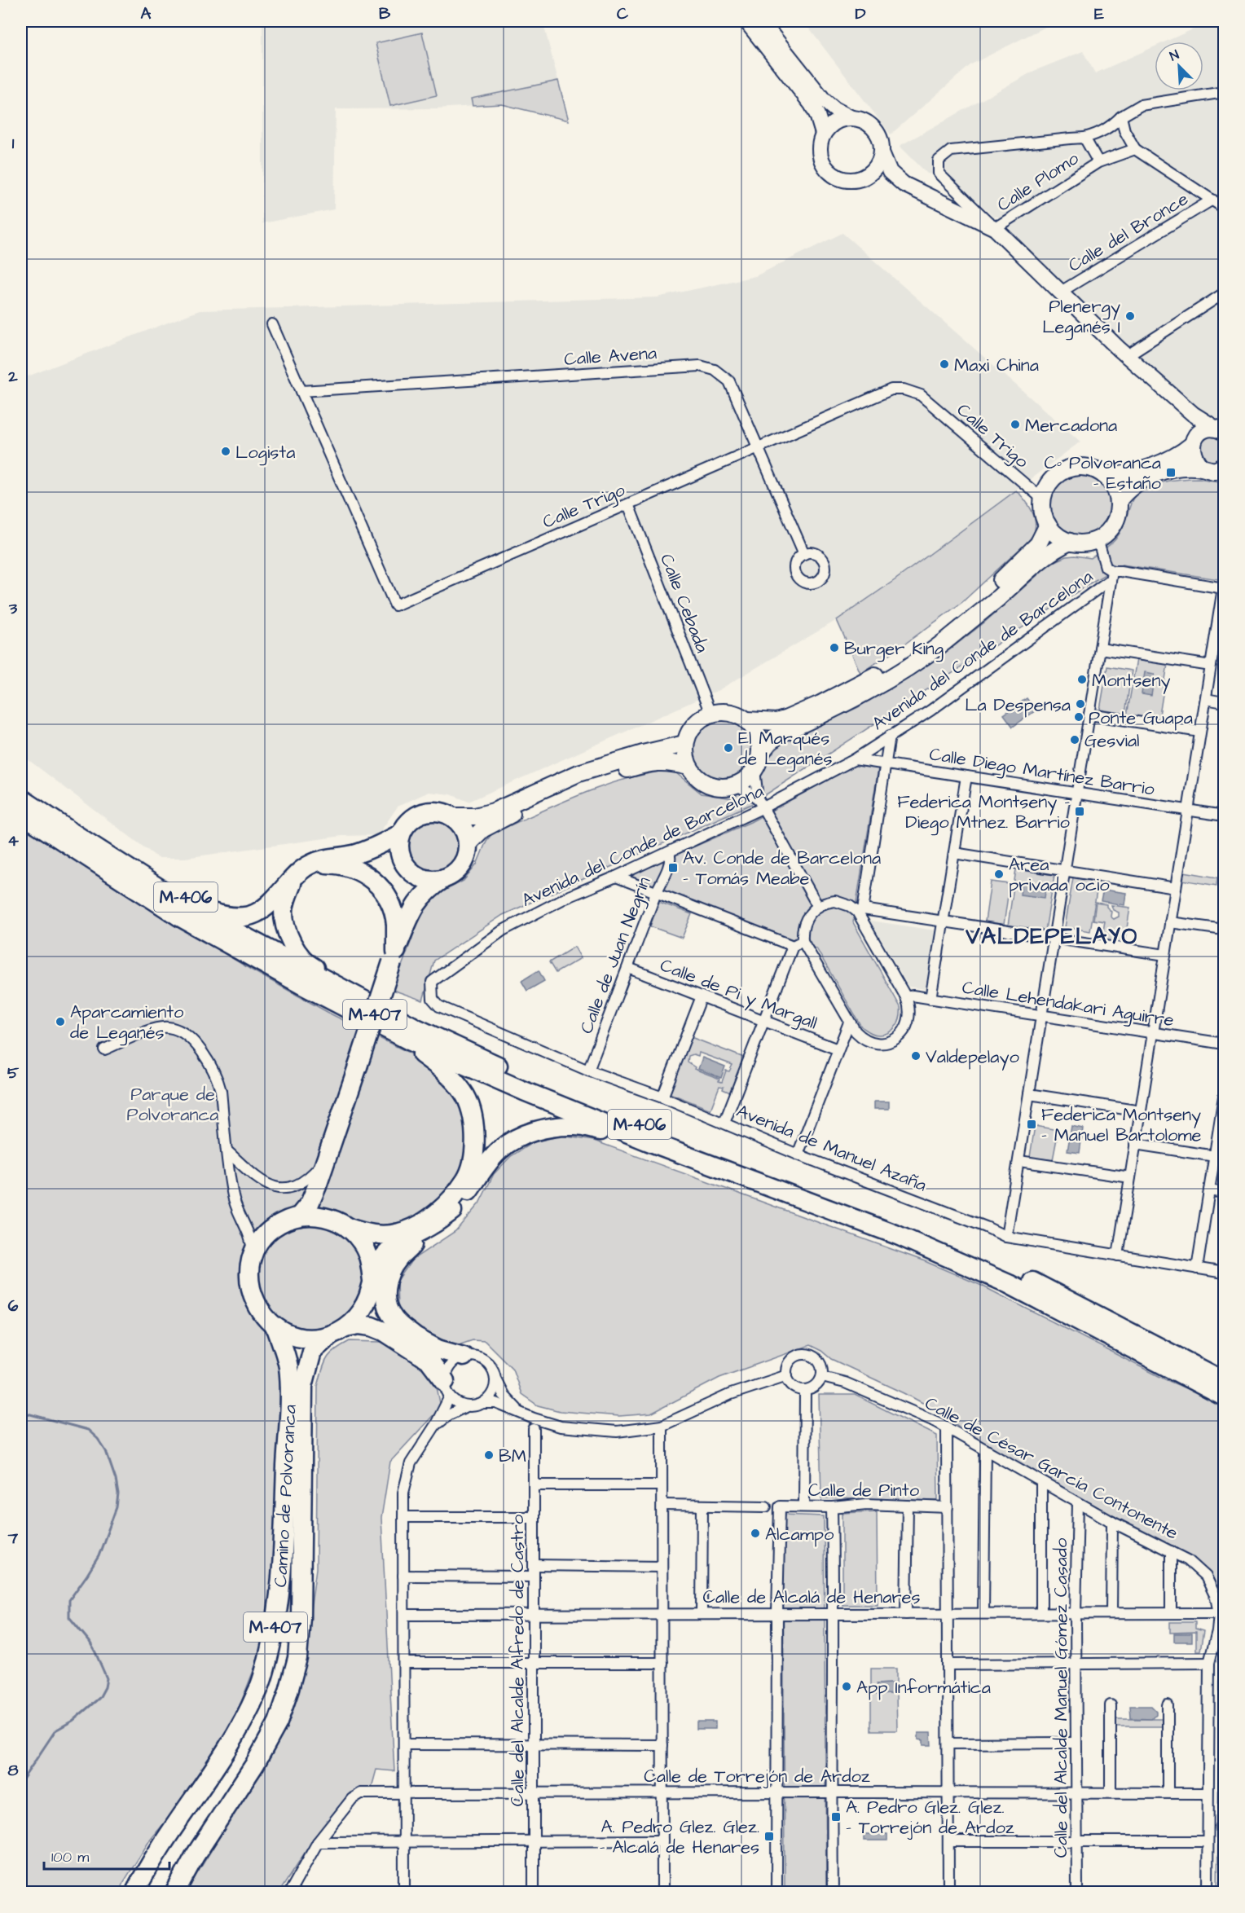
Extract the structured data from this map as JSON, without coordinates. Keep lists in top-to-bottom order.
{
  "streets": {
    "highway": ["M-406", "M-407", "Camino de Polvoranca"],
    "street": [
      "Calle Plomo",
      "Calle del Bronce",
      "Calle Avena",
      "Calle Trigo",
      "Calle Cebada",
      "Avenida del Conde de Barcelona",
      "Calle Diego Martínez Barrio",
      "Calle de Juan Negrín",
      "Calle de Pi y Margall",
      "Calle Lehendakari Aguirre",
      "Avenida de Manuel Azaña",
      "Calle de César García Contonente",
      "Calle de Pinto",
      "Calle de Alcalá de Henares",
      "Calle del Alcalde Alfredo de Castro",
      "Calle del Alcalde Manuel Gómez Casado",
      "Calle de Torrejón de Ardoz"
    ]
  },
  "crossings": [
    ["Calle Avena", "Calle Trigo"],
    ["Calle Trigo", "Calle Cebada"],
    ["Avenida del Conde de Barcelona", "Calle Diego Martínez Barrio"],
    ["Avenida del Conde de Barcelona", "Calle de Juan Negrín"],
    ["Avenida del Conde de Barcelona", "Avenida de Manuel Azaña"],
    ["M-406", "M-407"],
    ["M-406", "Camino de Polvoranca"],
    ["Calle de Juan Negrín", "Calle de Pi y Margall"],
    ["Calle de Juan Negrín", "Avenida de Manuel Azaña"],
    ["M-407", "Camino de Polvoranca"],
    ["Calle de César García Contonente", "Calle de Alcalá de Henares"],
    ["Calle de César García Contonente", "Calle del Alcalde Manuel Gómez Casado"],
    ["Calle de Pinto", "Calle de Alcalá de Henares"],
    ["Calle de Alcalá de Henares", "Calle del Alcalde Alfredo de Castro"],
    ["Calle de Alcalá de Henares", "Calle del Alcalde Manuel Gómez Casado"],
    ["Calle del Alcalde Alfredo de Castro", "Calle de Torrejón de Ardoz"],
    ["Calle del Alcalde Manuel Gómez Casado", "Calle de Torrejón de Ardoz"]
  ],
  "districts": ["VALDEPELAYO"],
  "parks": ["Parque de Polvoranca"],
  "places": {
    "other": [
      "Plenergy Leganés I",
      "Maxi China",
      "Mercadona",
      "Logista",
      "Burger King",
      "Montseny",
      "La Despensa",
      "Ponte Guapa",
      "Gesvial",
      "El Marqués de Leganés",
      "Area privada ocio",
      "Aparcamiento de Leganés",
      "Valdepelayo",
      "BM",
      "Alcampo",
      "App Informática"
    ],
    "transit": [
      "Cº Polvoranca - Estaño",
      "Federica Montseny - Diego Mtnez. Barrio",
      "Av. Conde de Barcelona - Tomás Meabe",
      "Federica Montseny - Manuel Bartolome",
      "A. Pedro Glez. Glez. - Torrejón de Ardoz",
      "A. Pedro Glez. Glez. - Alcalá de Henares"
    ]
  },
  "scale_bar": "100 m",
  "north": "top left",
  "grid": {
    "columns": [
      "A",
      "B",
      "C",
      "D",
      "E"
    ],
    "rows": [
      "1",
      "2",
      "3",
      "4",
      "5",
      "6",
      "7",
      "8"
    ]
  }
}
